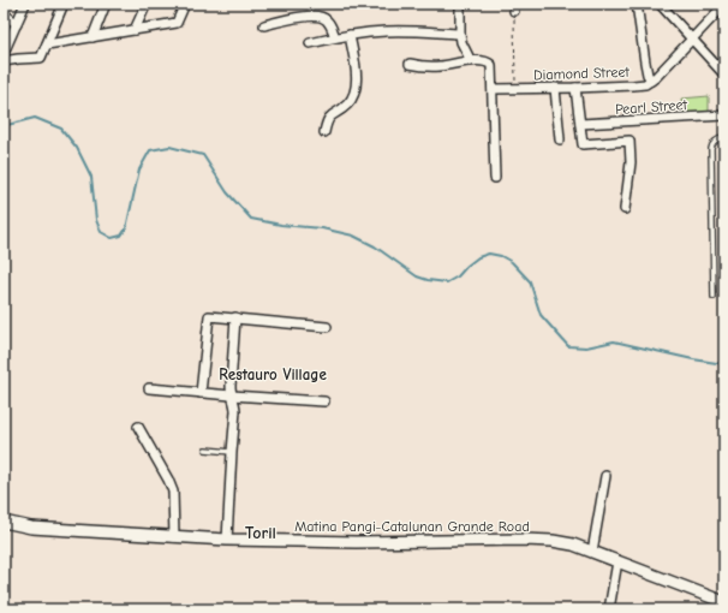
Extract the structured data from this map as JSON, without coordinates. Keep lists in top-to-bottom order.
{
  "streets": {
    "street": ["Diamond Street", "Pearl Street", "Matina Pangi-Catalunan Grande Road"]
  },
  "districts": ["Restauro Village", "Toril"]
}
